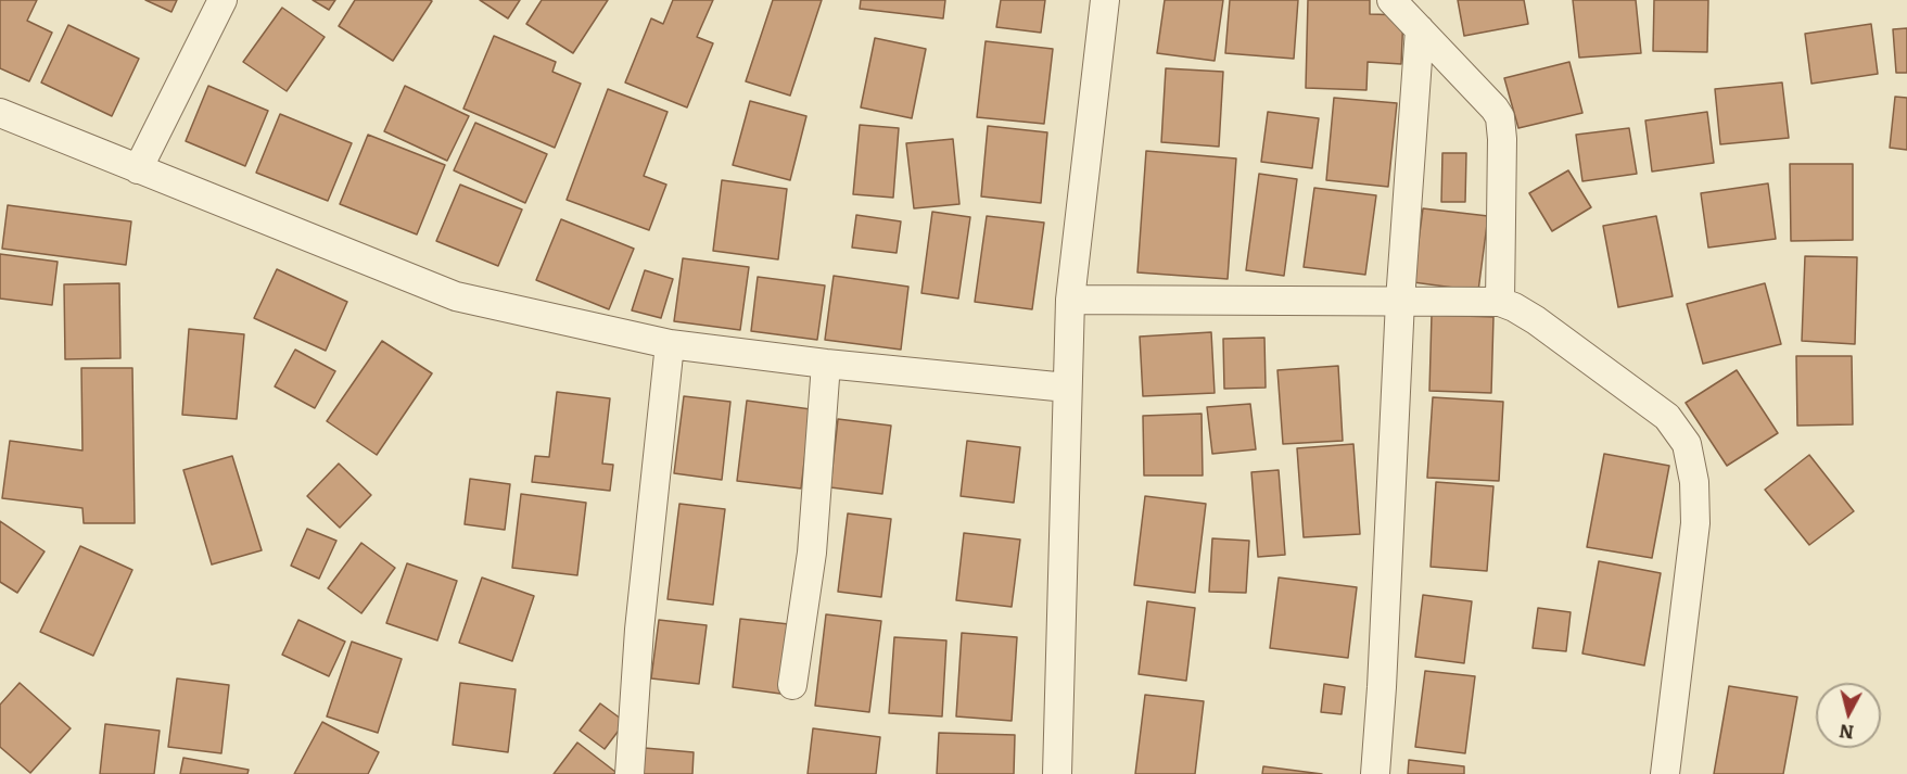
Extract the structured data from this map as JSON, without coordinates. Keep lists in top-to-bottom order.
{
  "north": "bottom"
}
